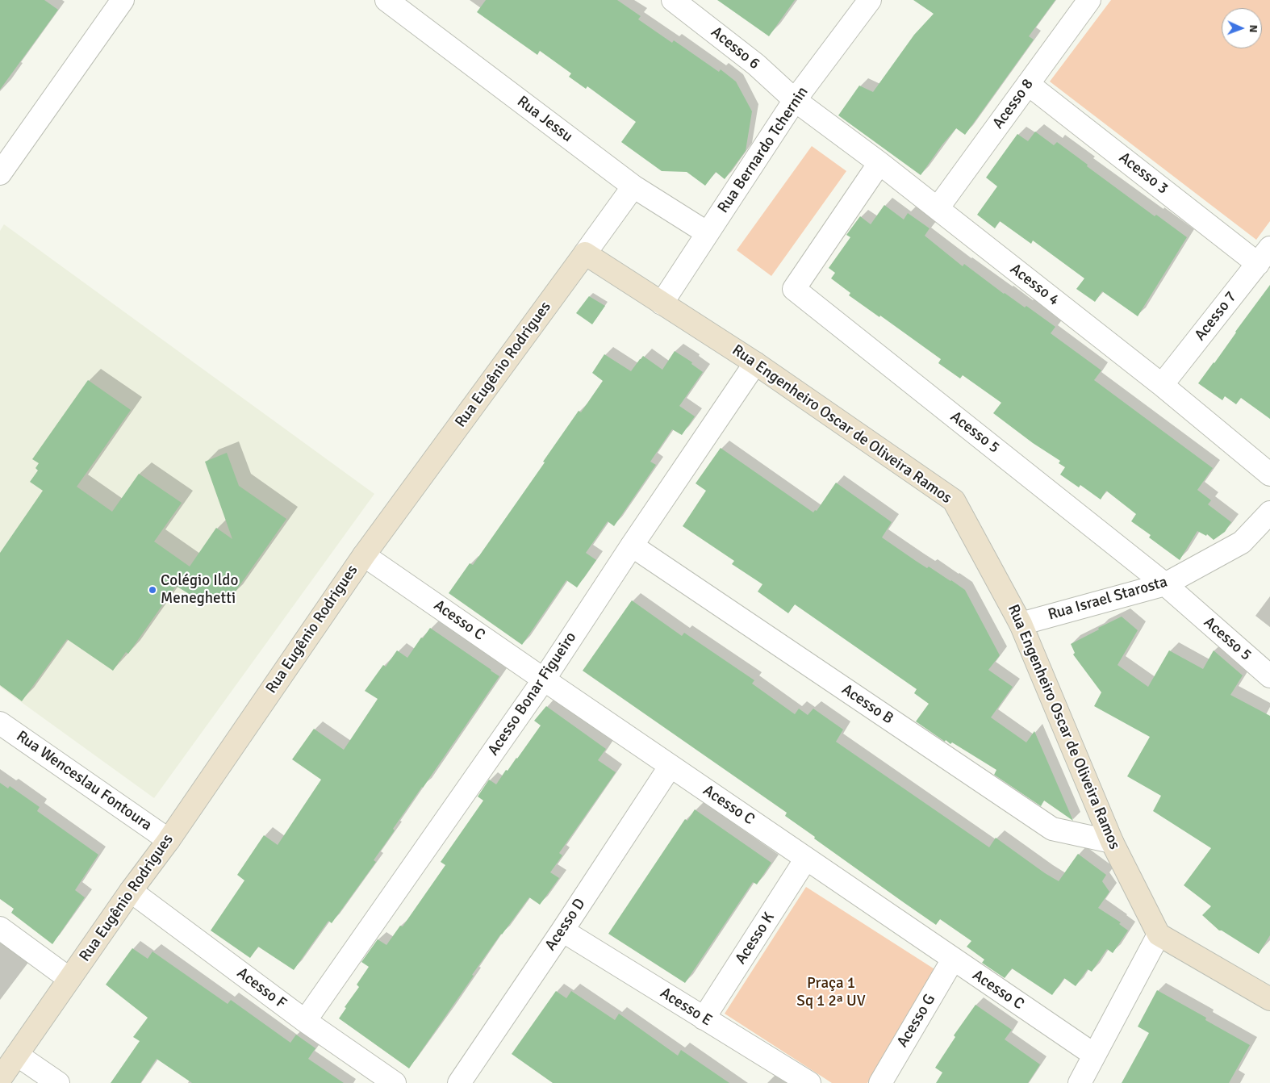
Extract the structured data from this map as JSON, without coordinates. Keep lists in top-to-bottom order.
{
  "streets": {
    "street": [
      "Acesso 6",
      "Acesso 8",
      "Rua Jessu",
      "Rua Bernardo Tchernin",
      "Acesso 3",
      "Acesso 4",
      "Acesso 7",
      "Rua Eugênio Rodrigues",
      "Rua Engenheiro Oscar de Oliveira Ramos",
      "Acesso 5",
      "Rua Israel Starosta",
      "Acesso C",
      "Acesso Bonar Figueiro",
      "Acesso B",
      "Rua Wenceslau Fontoura",
      "Acesso D",
      "Acesso K",
      "Acesso F",
      "Acesso E",
      "Acesso G"
    ]
  },
  "crossings": [
    ["Acesso 6", "Rua Bernardo Tchernin"],
    ["Acesso 6", "Acesso 4"],
    ["Acesso 8", "Acesso 3"],
    ["Acesso 8", "Acesso 4"],
    ["Rua Jessu", "Rua Bernardo Tchernin"],
    ["Rua Jessu", "Rua Eugênio Rodrigues"],
    ["Rua Bernardo Tchernin", "Acesso 4"],
    ["Rua Bernardo Tchernin", "Rua Engenheiro Oscar de Oliveira Ramos"],
    ["Acesso 3", "Acesso 7"],
    ["Acesso 4", "Acesso 7"],
    ["Acesso 4", "Acesso 5"],
    ["Rua Eugênio Rodrigues", "Rua Engenheiro Oscar de Oliveira Ramos"],
    ["Rua Eugênio Rodrigues", "Acesso C"],
    ["Rua Eugênio Rodrigues", "Rua Wenceslau Fontoura"],
    ["Rua Eugênio Rodrigues", "Acesso F"],
    ["Rua Engenheiro Oscar de Oliveira Ramos", "Rua Israel Starosta"],
    ["Rua Engenheiro Oscar de Oliveira Ramos", "Acesso Bonar Figueiro"],
    ["Rua Engenheiro Oscar de Oliveira Ramos", "Acesso B"],
    ["Acesso 5", "Rua Israel Starosta"],
    ["Acesso C", "Acesso Bonar Figueiro"],
    ["Acesso C", "Acesso D"],
    ["Acesso C", "Acesso K"],
    ["Acesso C", "Acesso G"],
    ["Acesso Bonar Figueiro", "Acesso B"],
    ["Acesso Bonar Figueiro", "Acesso F"],
    ["Acesso D", "Acesso E"],
    ["Acesso K", "Acesso E"]
  ],
  "parks": ["Praça 1 Sq 1 2ª UV"],
  "places": ["Colégio Ildo Meneghetti"],
  "north": "right"
}
